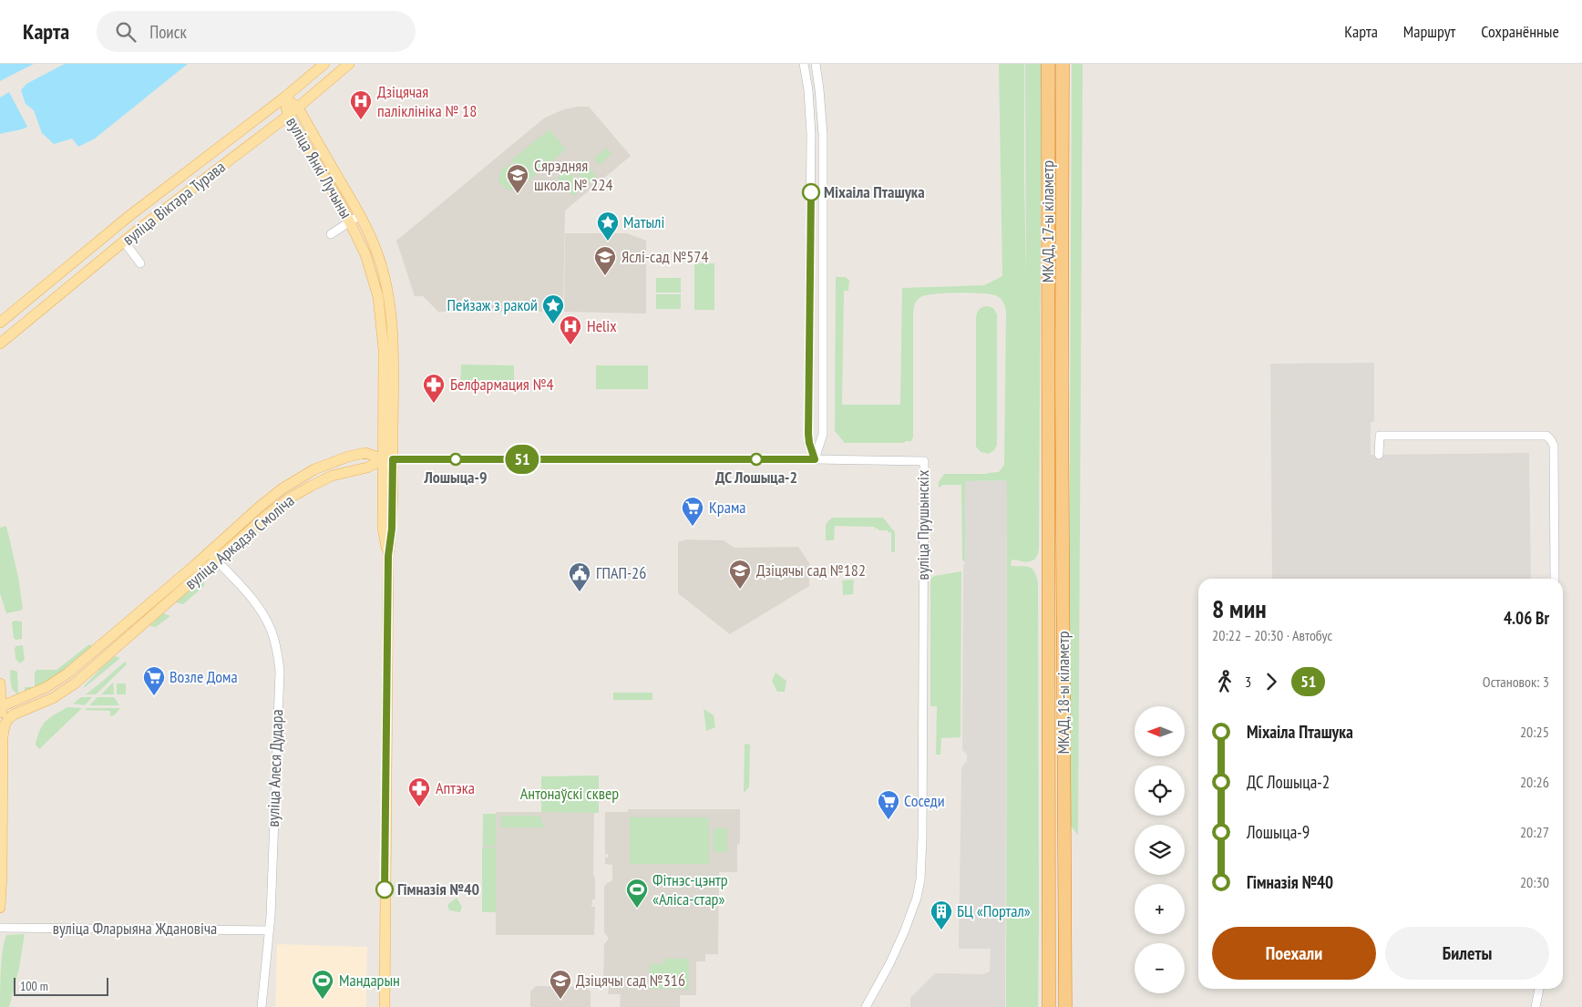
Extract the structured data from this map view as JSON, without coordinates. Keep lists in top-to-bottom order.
{
  "streets": {
    "highway": ["МКАД, 17-ы кіламетр", "МКАД, 18-ы кіламетр"],
    "main road": ["вуліца Янкі Лучыны", "вуліца Віктара Турава", "вуліца Аркадзя Смоліча"],
    "street": ["вуліца Прушынскіх", "вуліца Алеся Дудара", "вуліца Фларыяна Ждановіча"]
  },
  "crossings": [
    ["вуліца Янкі Лучыны", "вуліца Віктара Турава"],
    ["вуліца Янкі Лучыны", "вуліца Прушынскіх"],
    ["вуліца Янкі Лучыны", "вуліца Аркадзя Смоліча"],
    ["МКАД, 17-ы кіламетр", "МКАД, 18-ы кіламетр"],
    ["вуліца Прушынскіх", "вуліца Аркадзя Смоліча"],
    ["вуліца Аркадзя Смоліча", "вуліца Алеся Дудара"],
    ["вуліца Алеся Дудара", "вуліца Фларыяна Ждановіча"]
  ],
  "parks": ["Антонаўскі сквер"],
  "places": {
    "hospital": ["Дзіцячая паліклініка № 18", "Helix"],
    "other": [
      "Міхаіла Пташука",
      "Лошыца-9",
      "ДС Лошыца-2",
      "Гімназія №40"
    ],
    "school or university": [
      "Сярэдняя школа № 224",
      "Яслі-сад №574",
      "Дзіцячы сад №182",
      "Дзіцячы сад №316"
    ],
    "place": ["Матылі", "Пейзаж з ракой"],
    "pharmacy": ["Белфармация №4", "Аптэка"],
    "supermarket": ["Крама", "Возле Дома", "Соседи"],
    "public building": ["ГПАП-26"],
    "sports": ["Фітнэс-цэнтр «Аліса-стар»", "Мандарын"],
    "building": ["БЦ «Портал»"]
  },
  "lines": ["bus line 51"],
  "scale_bar": "100 m",
  "north": "left",
  "page": {
    "header": "Карта",
    "search": "Поиск",
    "nav": ["Карта", "Маршрут", "Сохранённые"],
    "on_map": "51",
    "heading": ["8 мин", "20:22 – 20:30 · Автобус", "4.06 Br"],
    "legs": ["3", "51", "Остановок: 3"],
    "map_buttons": ["+", "−"],
    "list": [
      {
        "name": "Міхаіла Пташука",
        "value": "20:25"
      },
      {
        "name": "ДС Лошыца-2",
        "value": "20:26"
      },
      {
        "name": "Лошыца-9",
        "value": "20:27"
      },
      {
        "name": "Гімназія №40",
        "value": "20:30"
      }
    ],
    "buttons": ["Поехали", "Билеты"],
    "scale": "100 m"
  }
}
